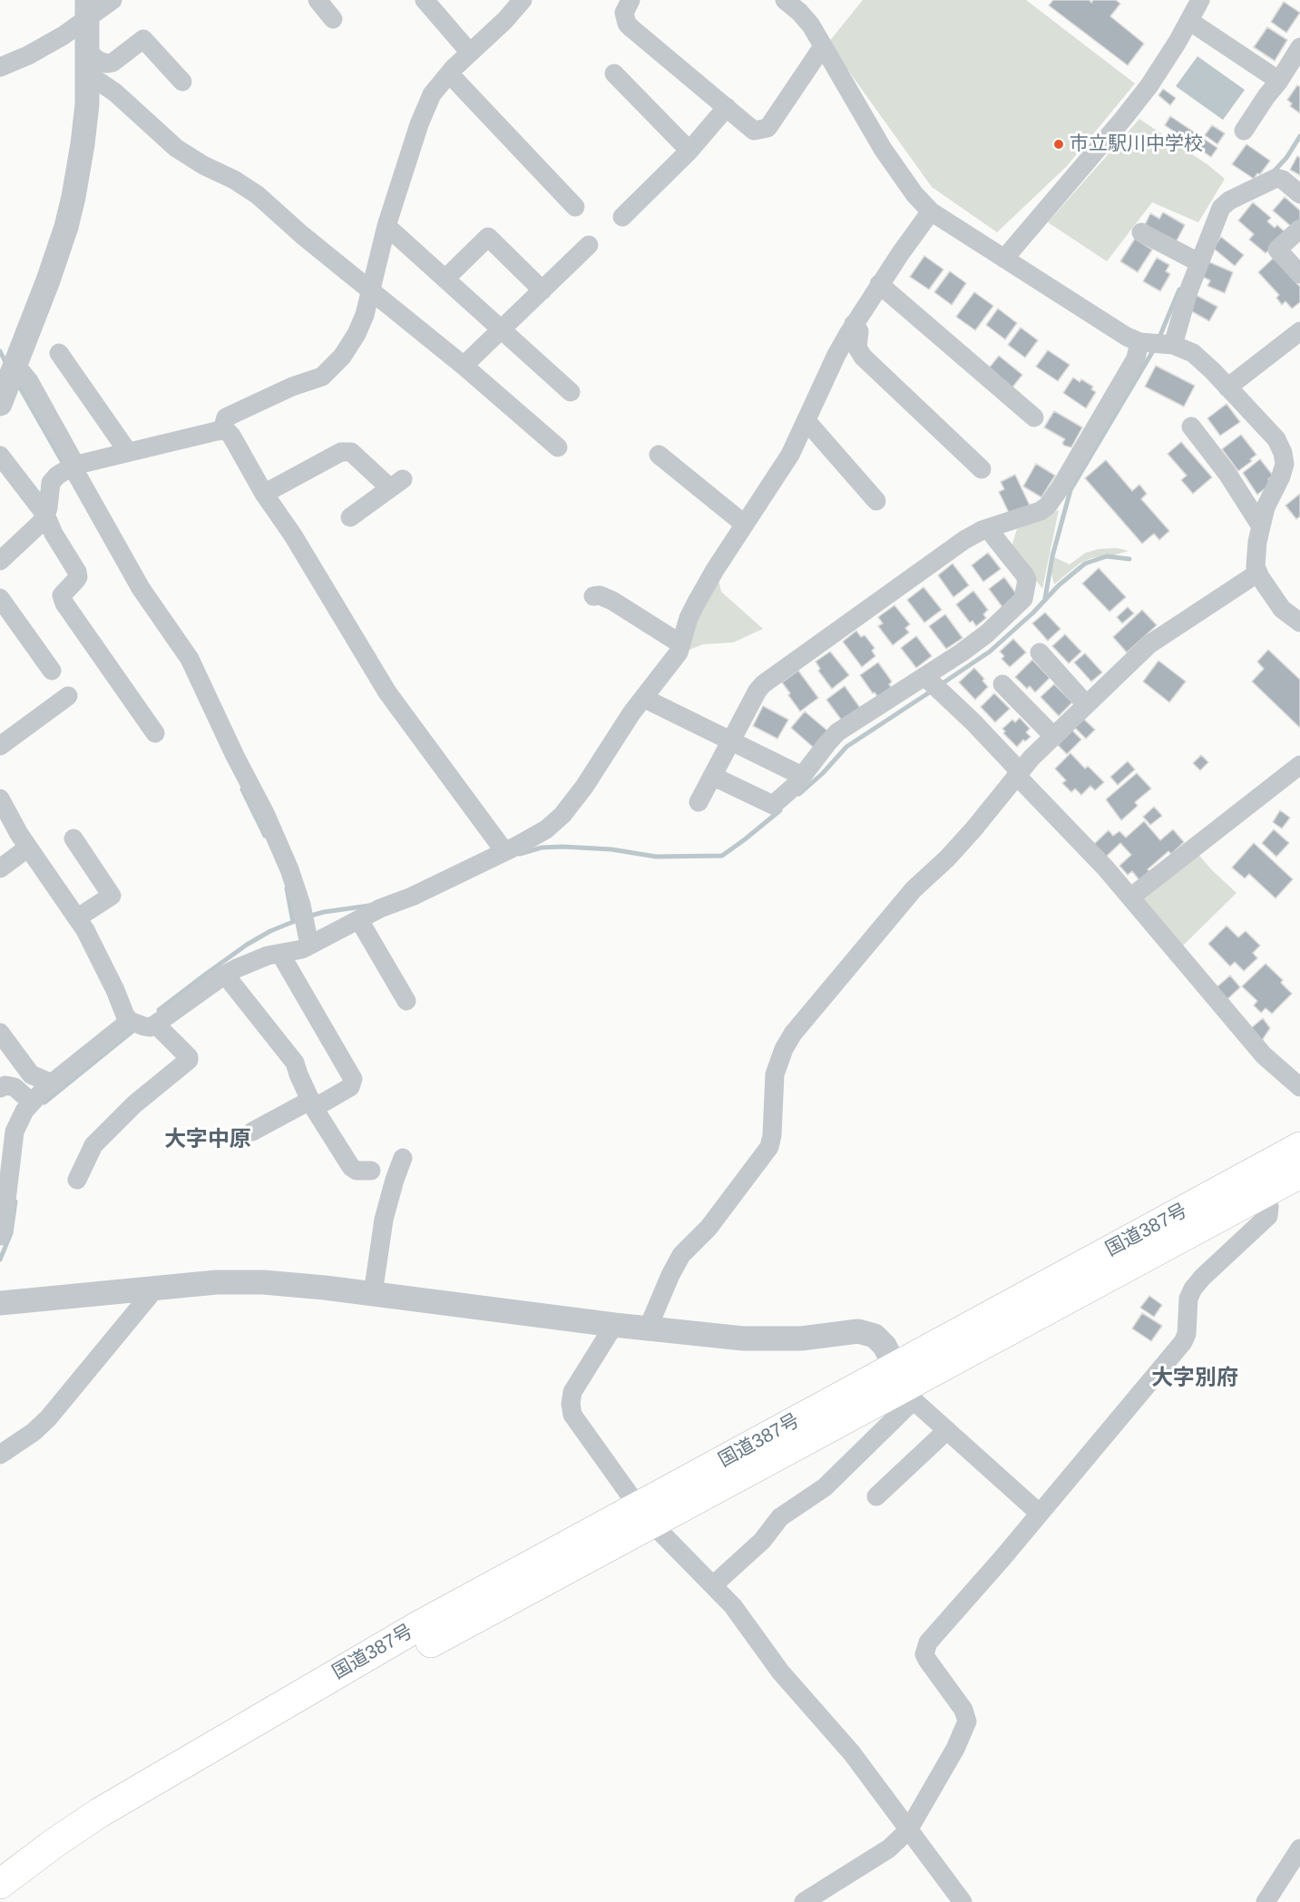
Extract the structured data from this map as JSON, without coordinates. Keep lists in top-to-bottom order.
{
  "streets": {
    "highway": ["国道387号"]
  },
  "districts": ["大字中原", "大字別府"],
  "places": ["市立駅川中学校"]
}
